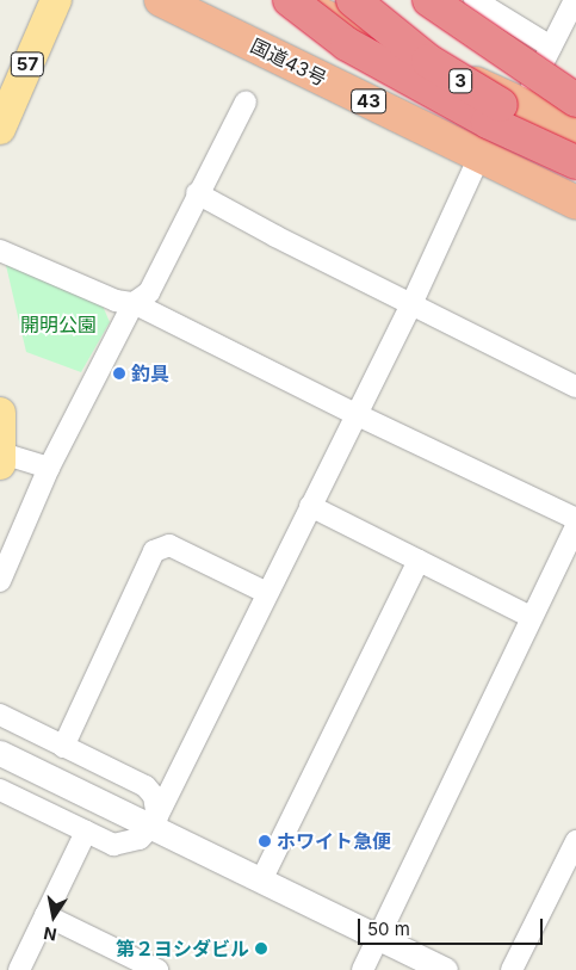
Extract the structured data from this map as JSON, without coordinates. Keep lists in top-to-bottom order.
{
  "streets": {
    "highway": ["国道43号", "3", "43"],
    "main road": ["57"]
  },
  "parks": ["開明公園"],
  "places": ["釣具", "ホワイト急便", "第２ヨシダビル"],
  "scale_bar": "50 m",
  "north": "bottom"
}
